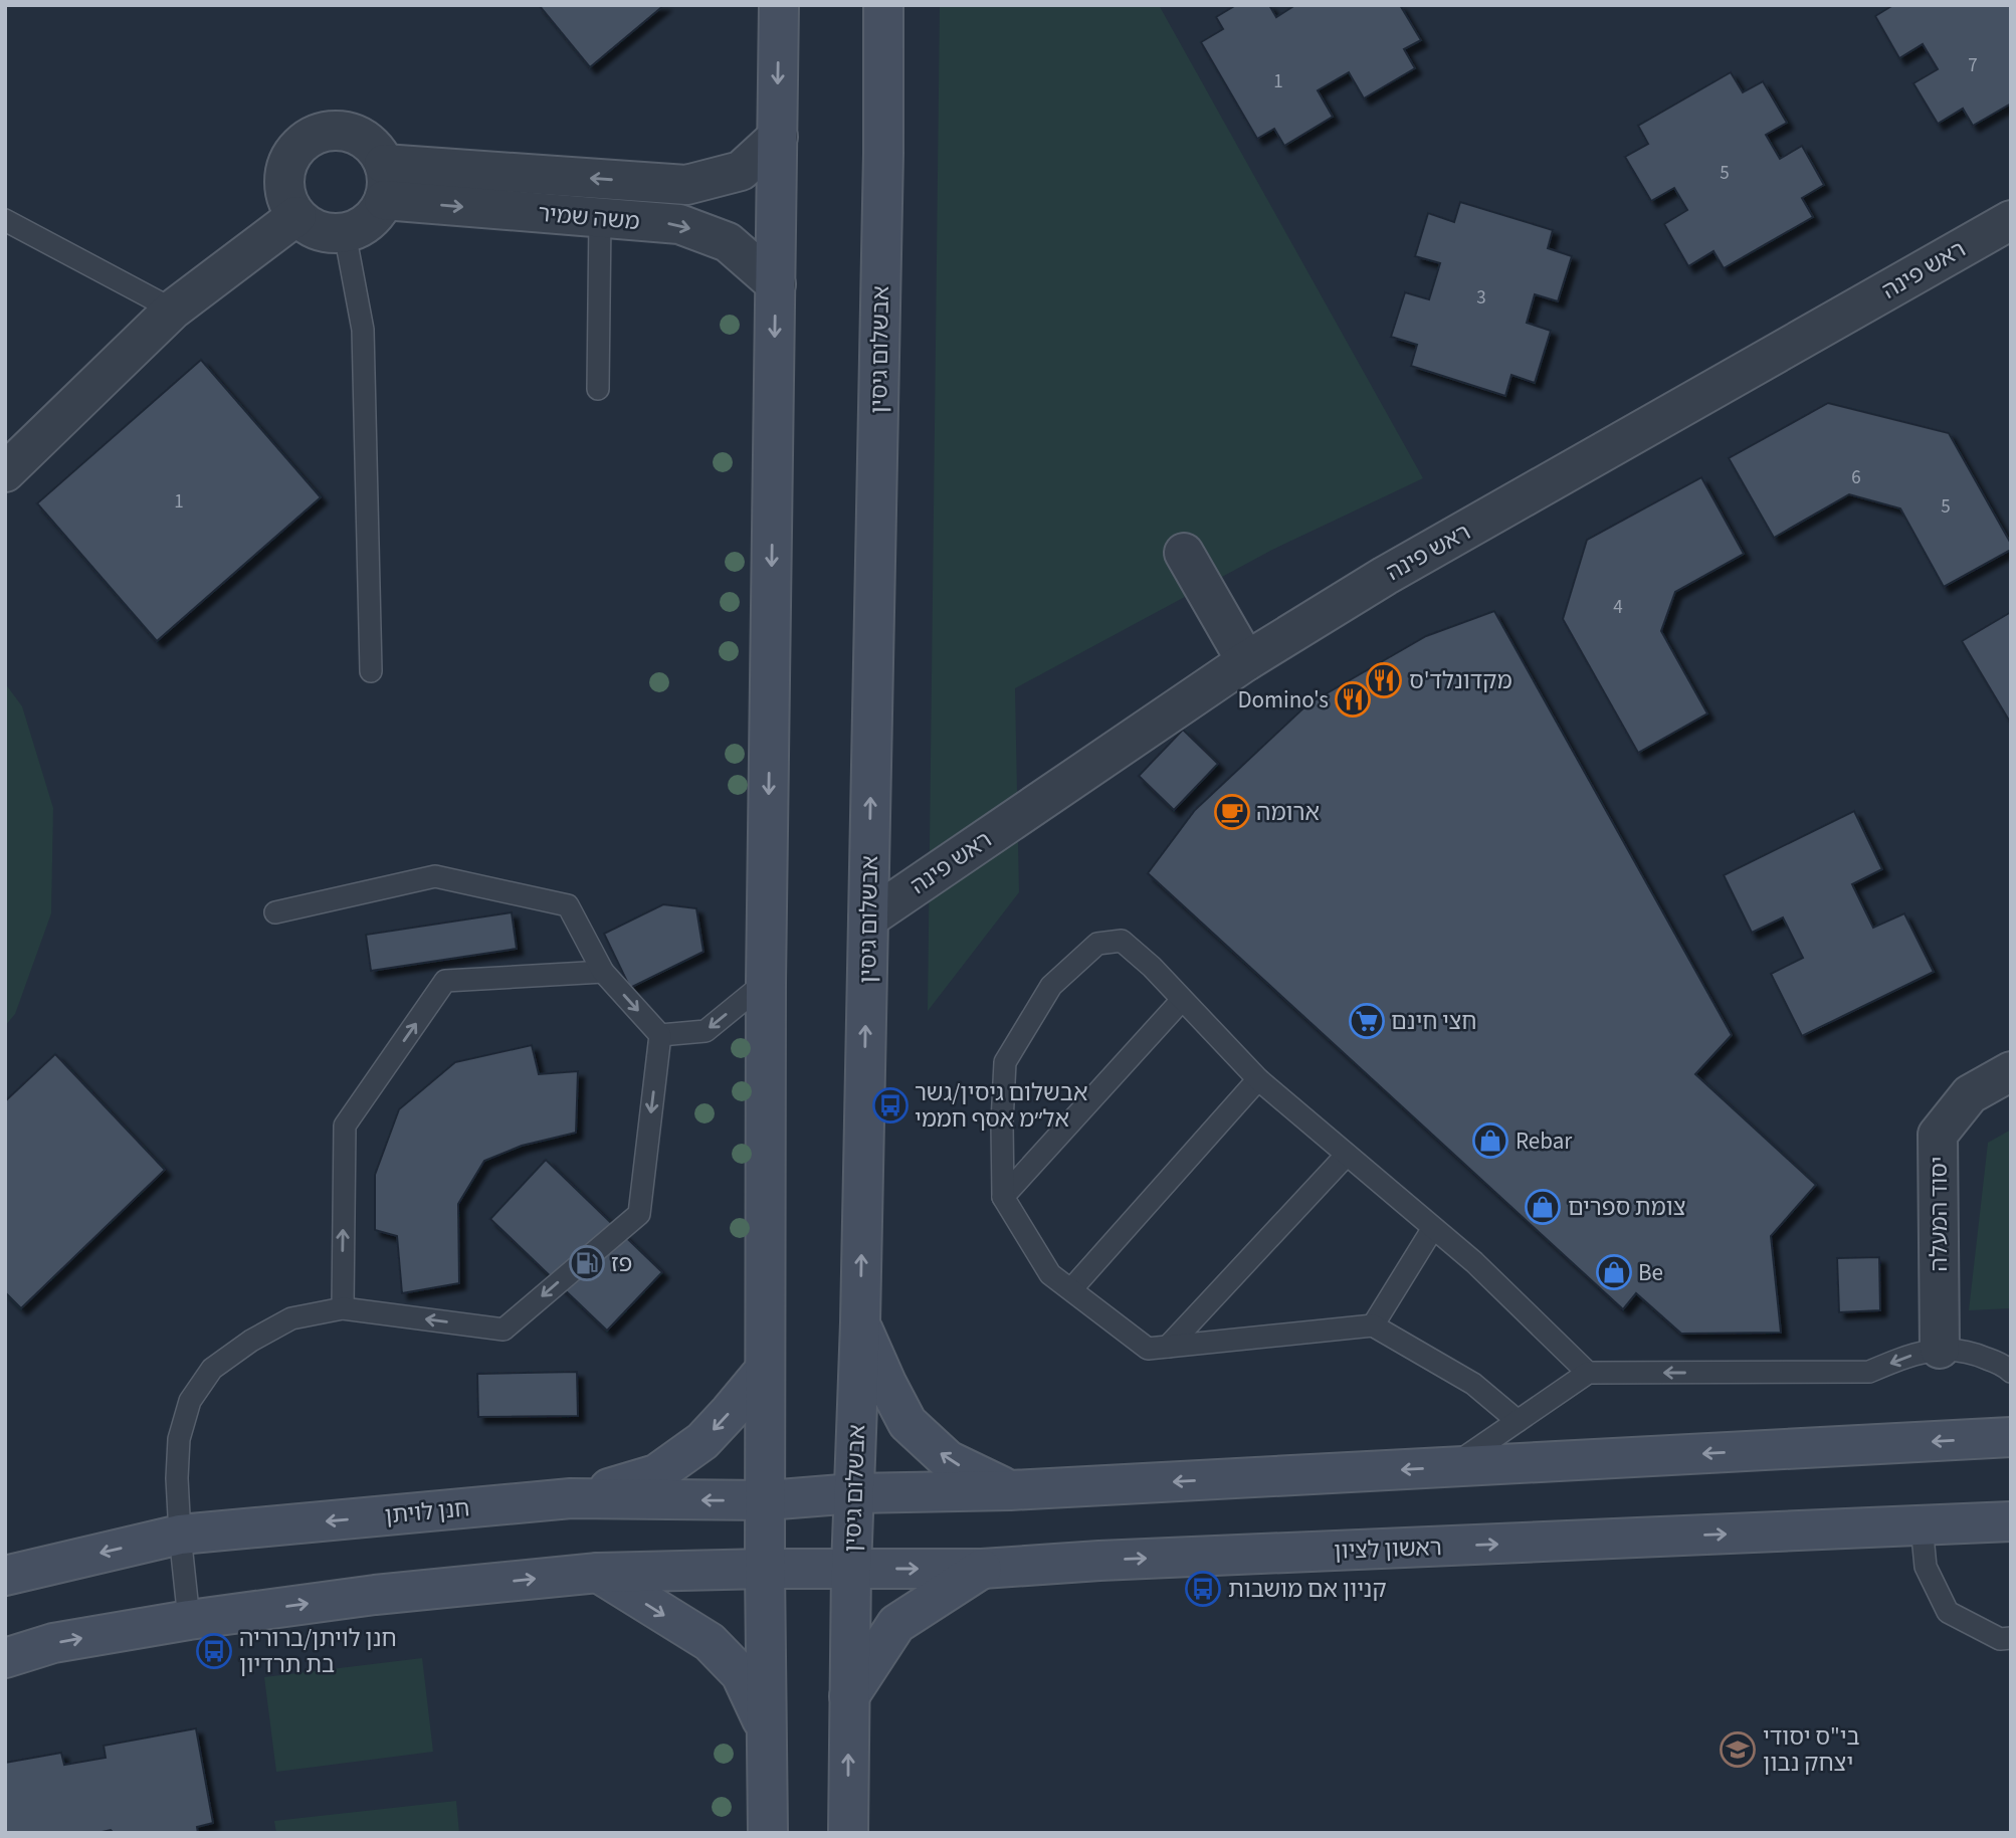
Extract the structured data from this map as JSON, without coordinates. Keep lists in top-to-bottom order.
{
  "streets": {
    "main road": ["אבשלום גיסין", "חנן לויתן", "ראשון לציון"],
    "street": ["משה שמיר", "ראש פינה", "יסוד המעלה"]
  },
  "crossings": [
    ["ראש פינה", "אבשלום גיסין"],
    ["אבשלום גיסין", "חנן לויתן"],
    ["אבשלום גיסין", "ראשון לציון"]
  ],
  "places": {
    "restaurant": ["מקדונלד'ס", "Domino's"],
    "cafe": ["ארומה"],
    "supermarket": ["חצי חינם"],
    "bus stop": ["אבשלום גיסין/גשר אל״מ אסף חממי", "קניון אם מושבות", "חנן לויתן/ברוריה בת תרדיון"],
    "shop": ["Rebar", "צומת ספרים", "Be"],
    "fuel station": ["פז"],
    "school or university": ["בי\"ס יסודי יצחק נבון"]
  },
  "house_numbers": [
    "7",
    "1",
    "5",
    "3",
    "6",
    "1",
    "5",
    "4"
  ]
}
